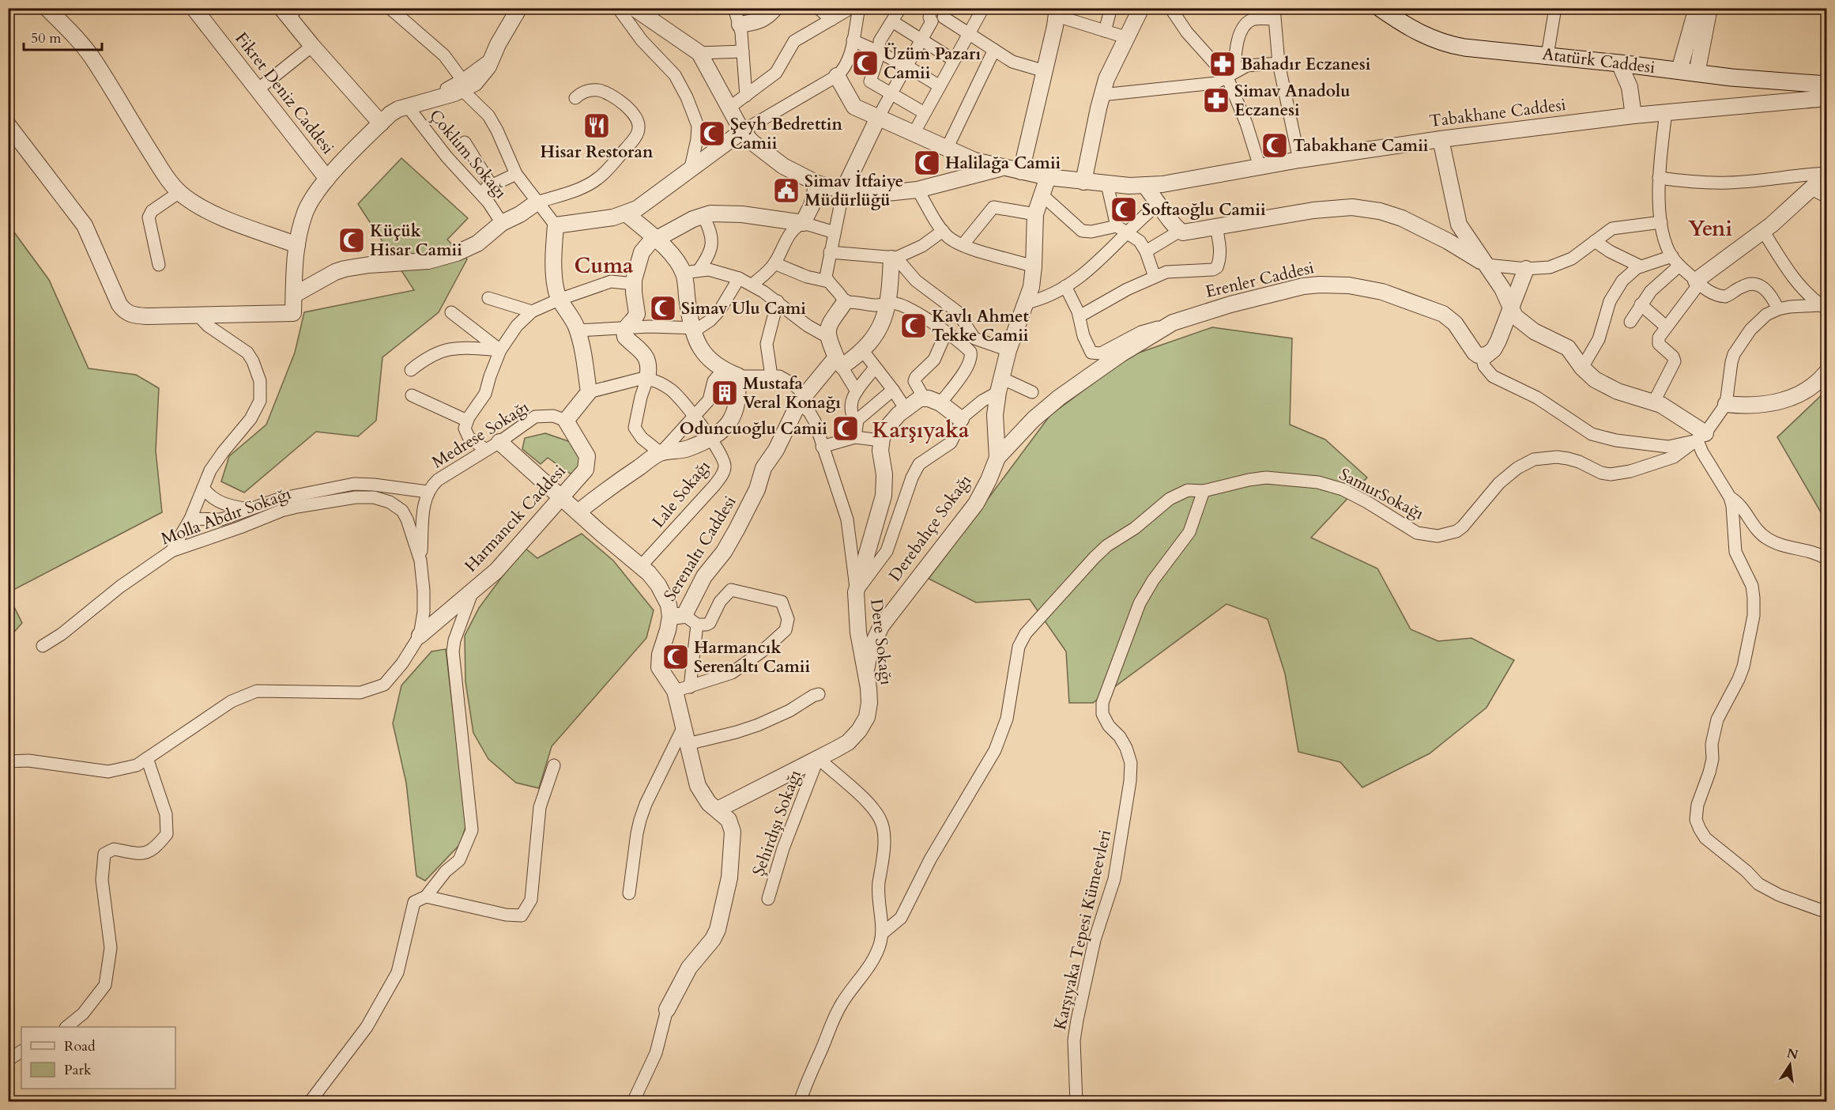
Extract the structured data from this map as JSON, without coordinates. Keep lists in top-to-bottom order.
{
  "streets": {
    "main road": ["Atatürk Caddesi"],
    "street": [
      "Fikret Deniz Caddesi",
      "Tabakhane Caddesi",
      "Çoklum Sokağı",
      "Erenler Caddesi",
      "Medrese Sokağı",
      "Lale Sokağı",
      "SamurSokağı",
      "Molla Abdır Sokağı",
      "Harmancık Caddesi",
      "Derebahçe Sokağı",
      "Serenaltı Caddesi",
      "Dere Sokağı",
      "Şehirdışı Sokağı",
      "Karşıyaka Tepesi Kümeevleri"
    ]
  },
  "crossings": [
    ["Erenler Caddesi", "Derebahçe Sokağı"],
    ["Medrese Sokağı", "Molla Abdır Sokağı"],
    ["Medrese Sokağı", "Harmancık Caddesi"],
    ["Medrese Sokağı", "Serenaltı Caddesi"],
    ["Lale Sokağı", "Serenaltı Caddesi"],
    ["SamurSokağı", "Karşıyaka Tepesi Kümeevleri"],
    ["Molla Abdır Sokağı", "Harmancık Caddesi"],
    ["Harmancık Caddesi", "Serenaltı Caddesi"],
    ["Derebahçe Sokağı", "Dere Sokağı"],
    ["Dere Sokağı", "Şehirdışı Sokağı"]
  ],
  "districts": ["Yeni", "Cuma", "Karşıyaka"],
  "places": {
    "mosque": [
      "Üzüm Pazarı Camii",
      "Şeyh Bedrettin Camii",
      "Tabakhane Camii",
      "Halilağa Camii",
      "Softaoğlu Camii",
      "Küçük Hisar Camii",
      "Simav Ulu Cami",
      "Kavlı Ahmet Tekke Camii",
      "Oduncuoğlu Camii",
      "Harmancık Serenaltı Camii"
    ],
    "pharmacy": ["Bahadır Eczanesi", "Simav Anadolu Eczanesi"],
    "restaurant": ["Hisar Restoran"],
    "public building": ["Simav İtfaiye Müdürlüğü"],
    "building": ["Mustafa Veral Konağı"]
  },
  "legend": ["Road", "Park"],
  "scale_bar": "50 m",
  "north": "top"
}
